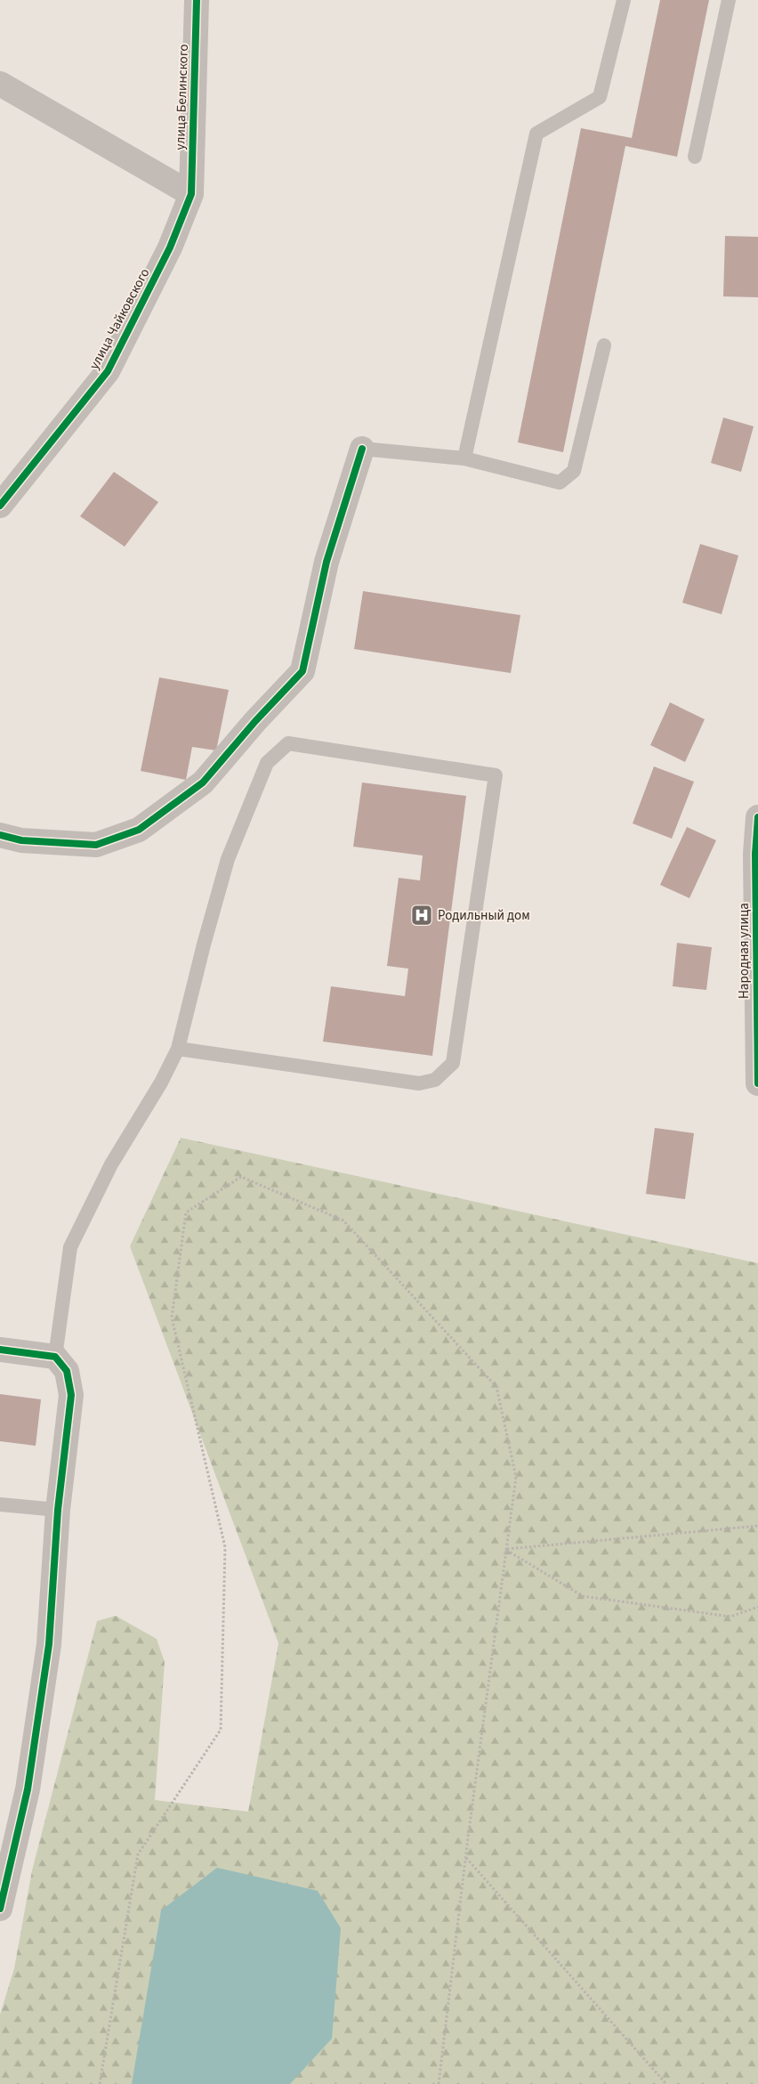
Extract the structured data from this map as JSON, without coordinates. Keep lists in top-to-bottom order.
{
  "streets": {
    "street": ["улица Белинского", "улица Чайковского", "Народная улица"]
  },
  "crossings": [
    ["улица Белинского", "улица Чайковского"]
  ],
  "places": {
    "hospital": ["Родильный дом"]
  }
}
